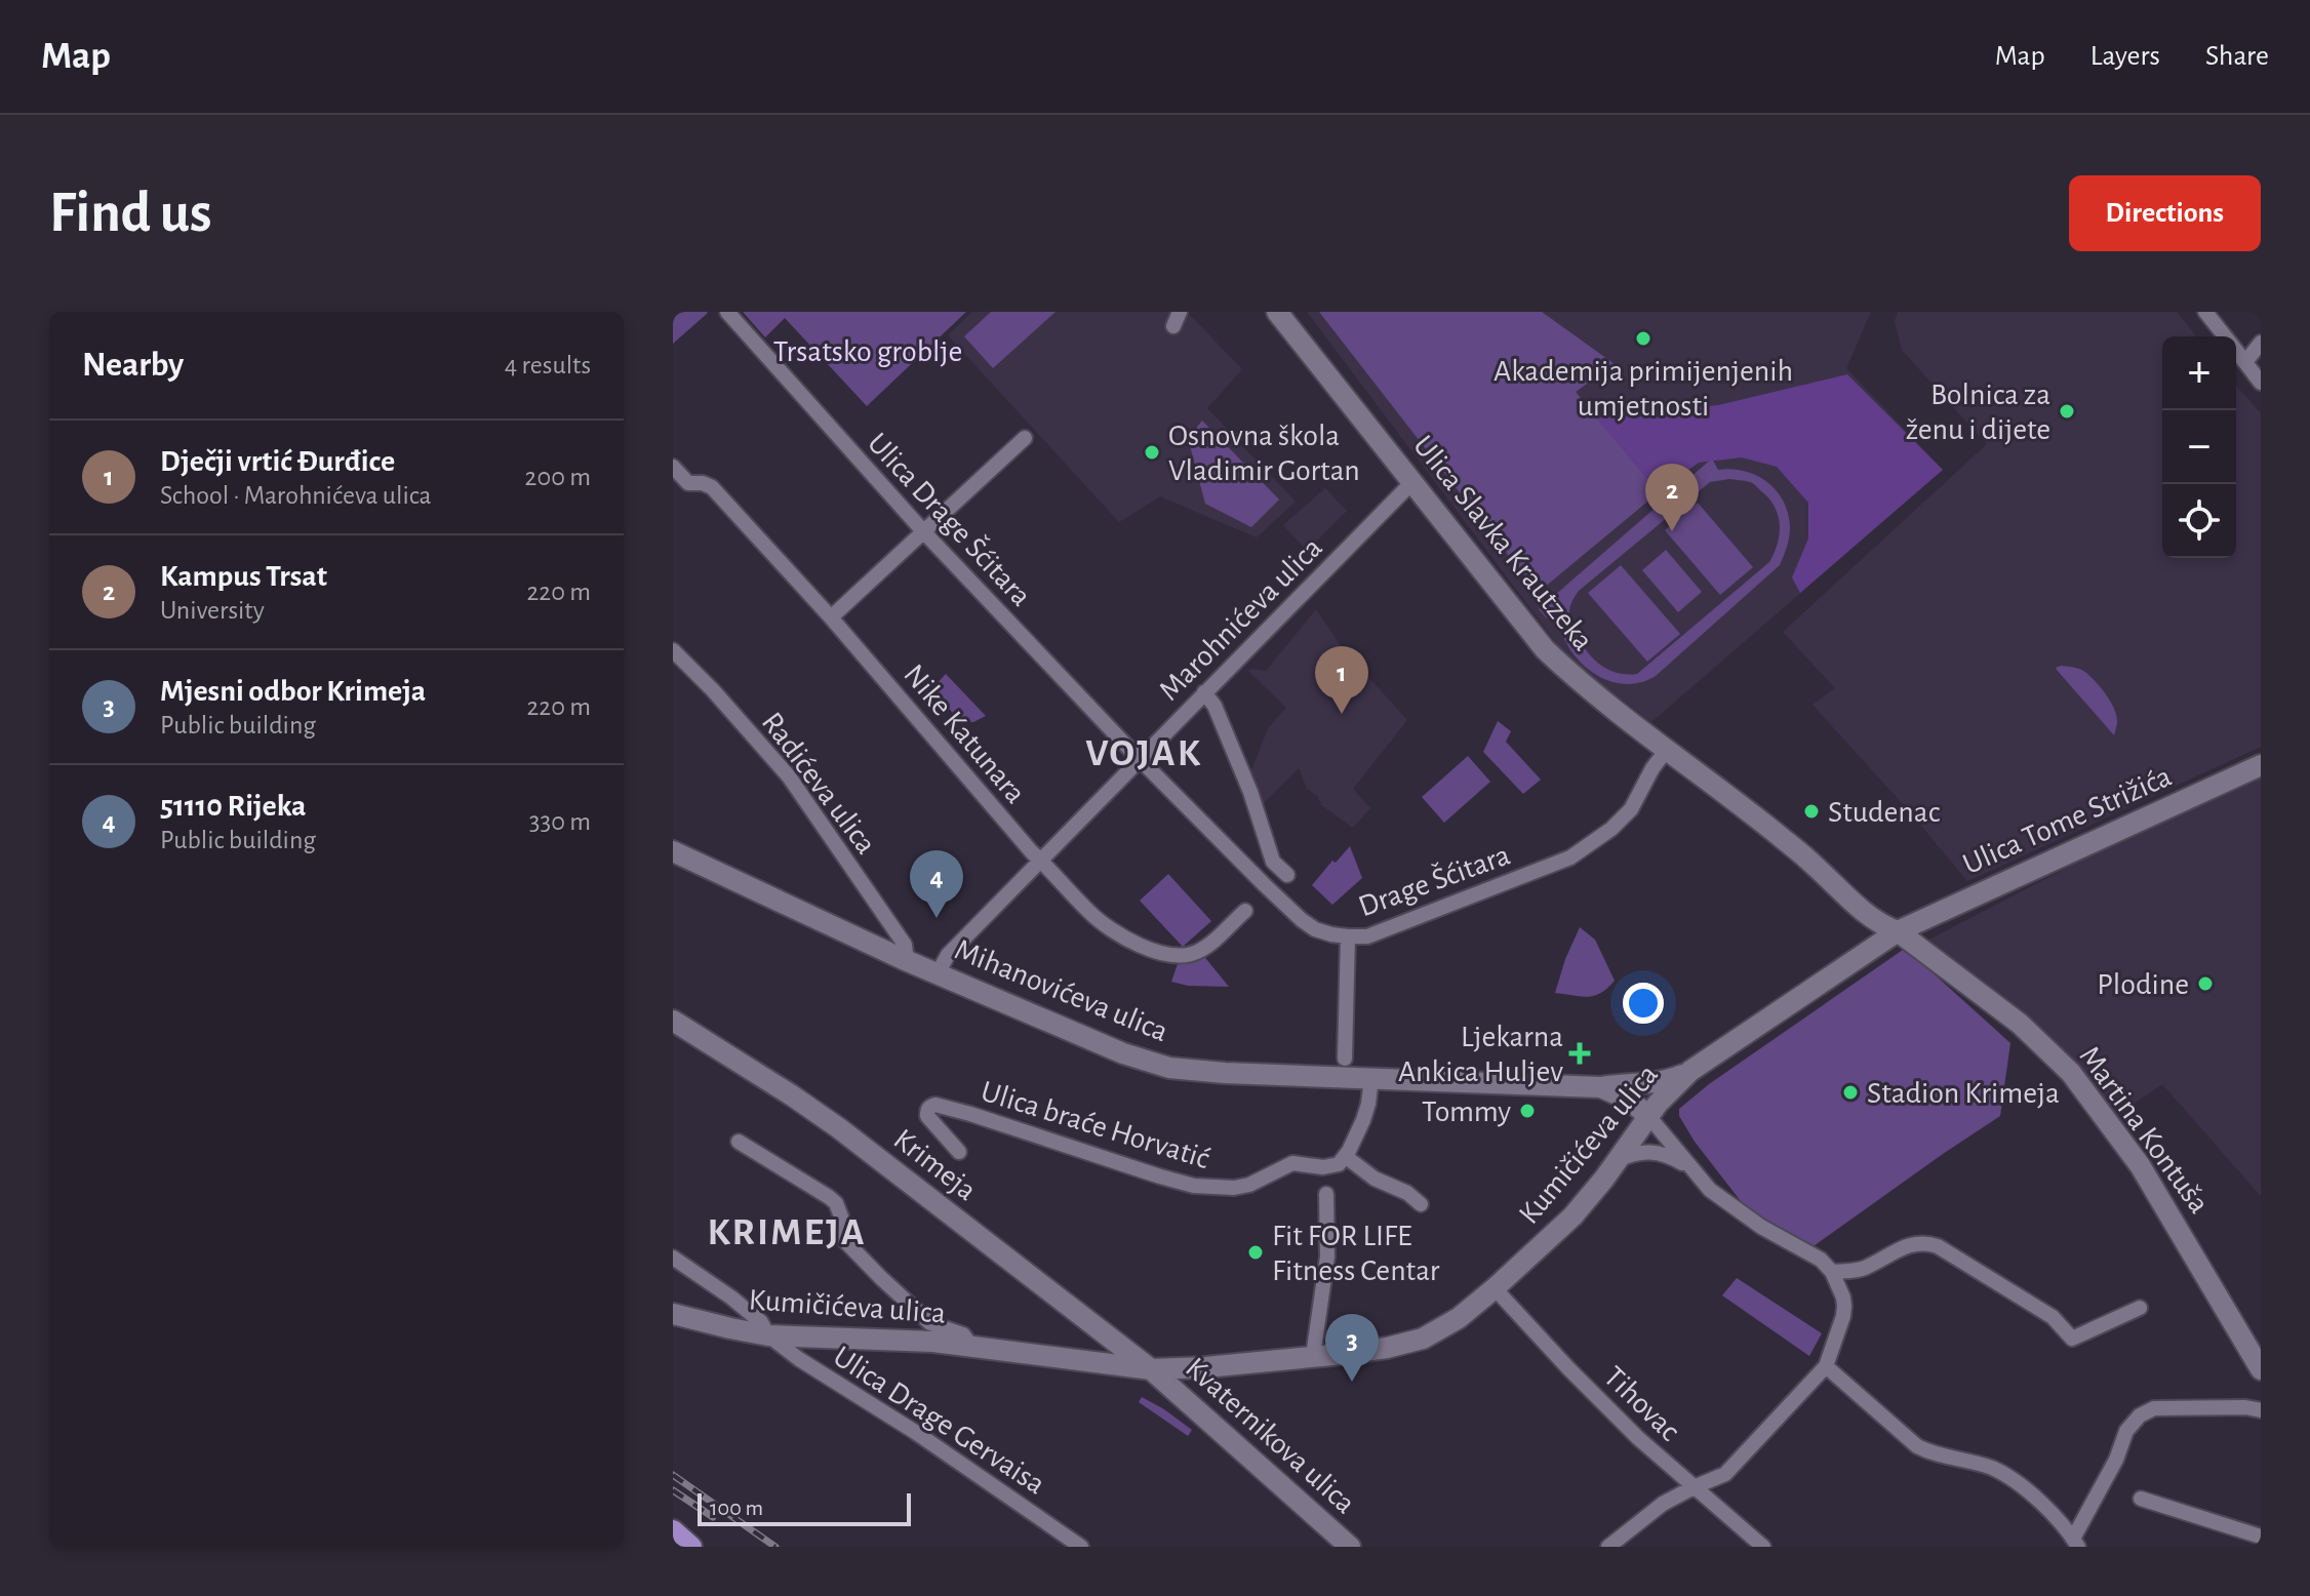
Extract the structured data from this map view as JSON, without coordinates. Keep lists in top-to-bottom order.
{
  "streets": {
    "street": [
      "Ulica Drage Šćitara",
      "Ulica Slavka Krautzeka",
      "Marohnićeva ulica",
      "Nike Katunara",
      "Radićeva ulica",
      "Ulica Tome Strižića",
      "Drage Šćitara",
      "Mihanovićeva ulica",
      "Ulica braće Horvatić",
      "Martina Kontuša",
      "Kumičićeva ulica",
      "Krimeja",
      "Tihovac",
      "Ulica Drage Gervaisa",
      "Kvaternikova ulica"
    ]
  },
  "crossings": [
    ["Ulica Drage Šćitara", "Marohnićeva ulica"],
    ["Ulica Drage Šćitara", "Drage Šćitara"],
    ["Ulica Slavka Krautzeka", "Marohnićeva ulica"],
    ["Ulica Slavka Krautzeka", "Ulica Tome Strižića"],
    ["Ulica Slavka Krautzeka", "Drage Šćitara"],
    ["Ulica Slavka Krautzeka", "Martina Kontuša"],
    ["Ulica Slavka Krautzeka", "Kumičićeva ulica"],
    ["Marohnićeva ulica", "Nike Katunara"],
    ["Marohnićeva ulica", "Drage Šćitara"],
    ["Marohnićeva ulica", "Mihanovićeva ulica"],
    ["Radićeva ulica", "Mihanovićeva ulica"],
    ["Ulica Tome Strižića", "Martina Kontuša"],
    ["Ulica Tome Strižića", "Kumičićeva ulica"],
    ["Mihanovićeva ulica", "Kumičićeva ulica"],
    ["Martina Kontuša", "Kumičićeva ulica"],
    ["Kumičićeva ulica", "Krimeja"],
    ["Kumičićeva ulica", "Tihovac"],
    ["Kumičićeva ulica", "Ulica Drage Gervaisa"],
    ["Kumičićeva ulica", "Kvaternikova ulica"],
    ["Krimeja", "Kvaternikova ulica"]
  ],
  "districts": ["VOJAK", "KRIMEJA"],
  "parks": ["Trsatsko groblje"],
  "places": {
    "other": [
      "Akademija primijenjenih umjetnosti",
      "Bolnica za ženu i dijete",
      "Osnovna škola Vladimir Gortan",
      "Studenac",
      "Plodine",
      "Stadion Krimeja",
      "Tommy",
      "Fit FOR LIFE Fitness Centar"
    ],
    "health": ["Ljekarna Ankica Huljev"]
  },
  "scale_bar": "100 m",
  "page": {
    "header": "Map",
    "nav": ["Map", "Layers", "Share"],
    "buttons": "Directions",
    "title": "Find us",
    "heading": ["Nearby", "4 results"],
    "map_buttons": ["+", "−"],
    "list": [
      {
        "mark": "1",
        "name": "Dječji vrtić Đurđice",
        "note": "School · Marohnićeva ulica",
        "value": "200 m"
      },
      {
        "mark": "2",
        "name": "Kampus Trsat",
        "note": "University",
        "value": "220 m"
      },
      {
        "mark": "3",
        "name": "Mjesni odbor Krimeja",
        "note": "Public building",
        "value": "220 m"
      },
      {
        "mark": "4",
        "name": "51110 Rijeka",
        "note": "Public building",
        "value": "330 m"
      }
    ],
    "pins": [
      "2",
      "1",
      "4",
      "3"
    ],
    "scale": "100 m"
  }
}
